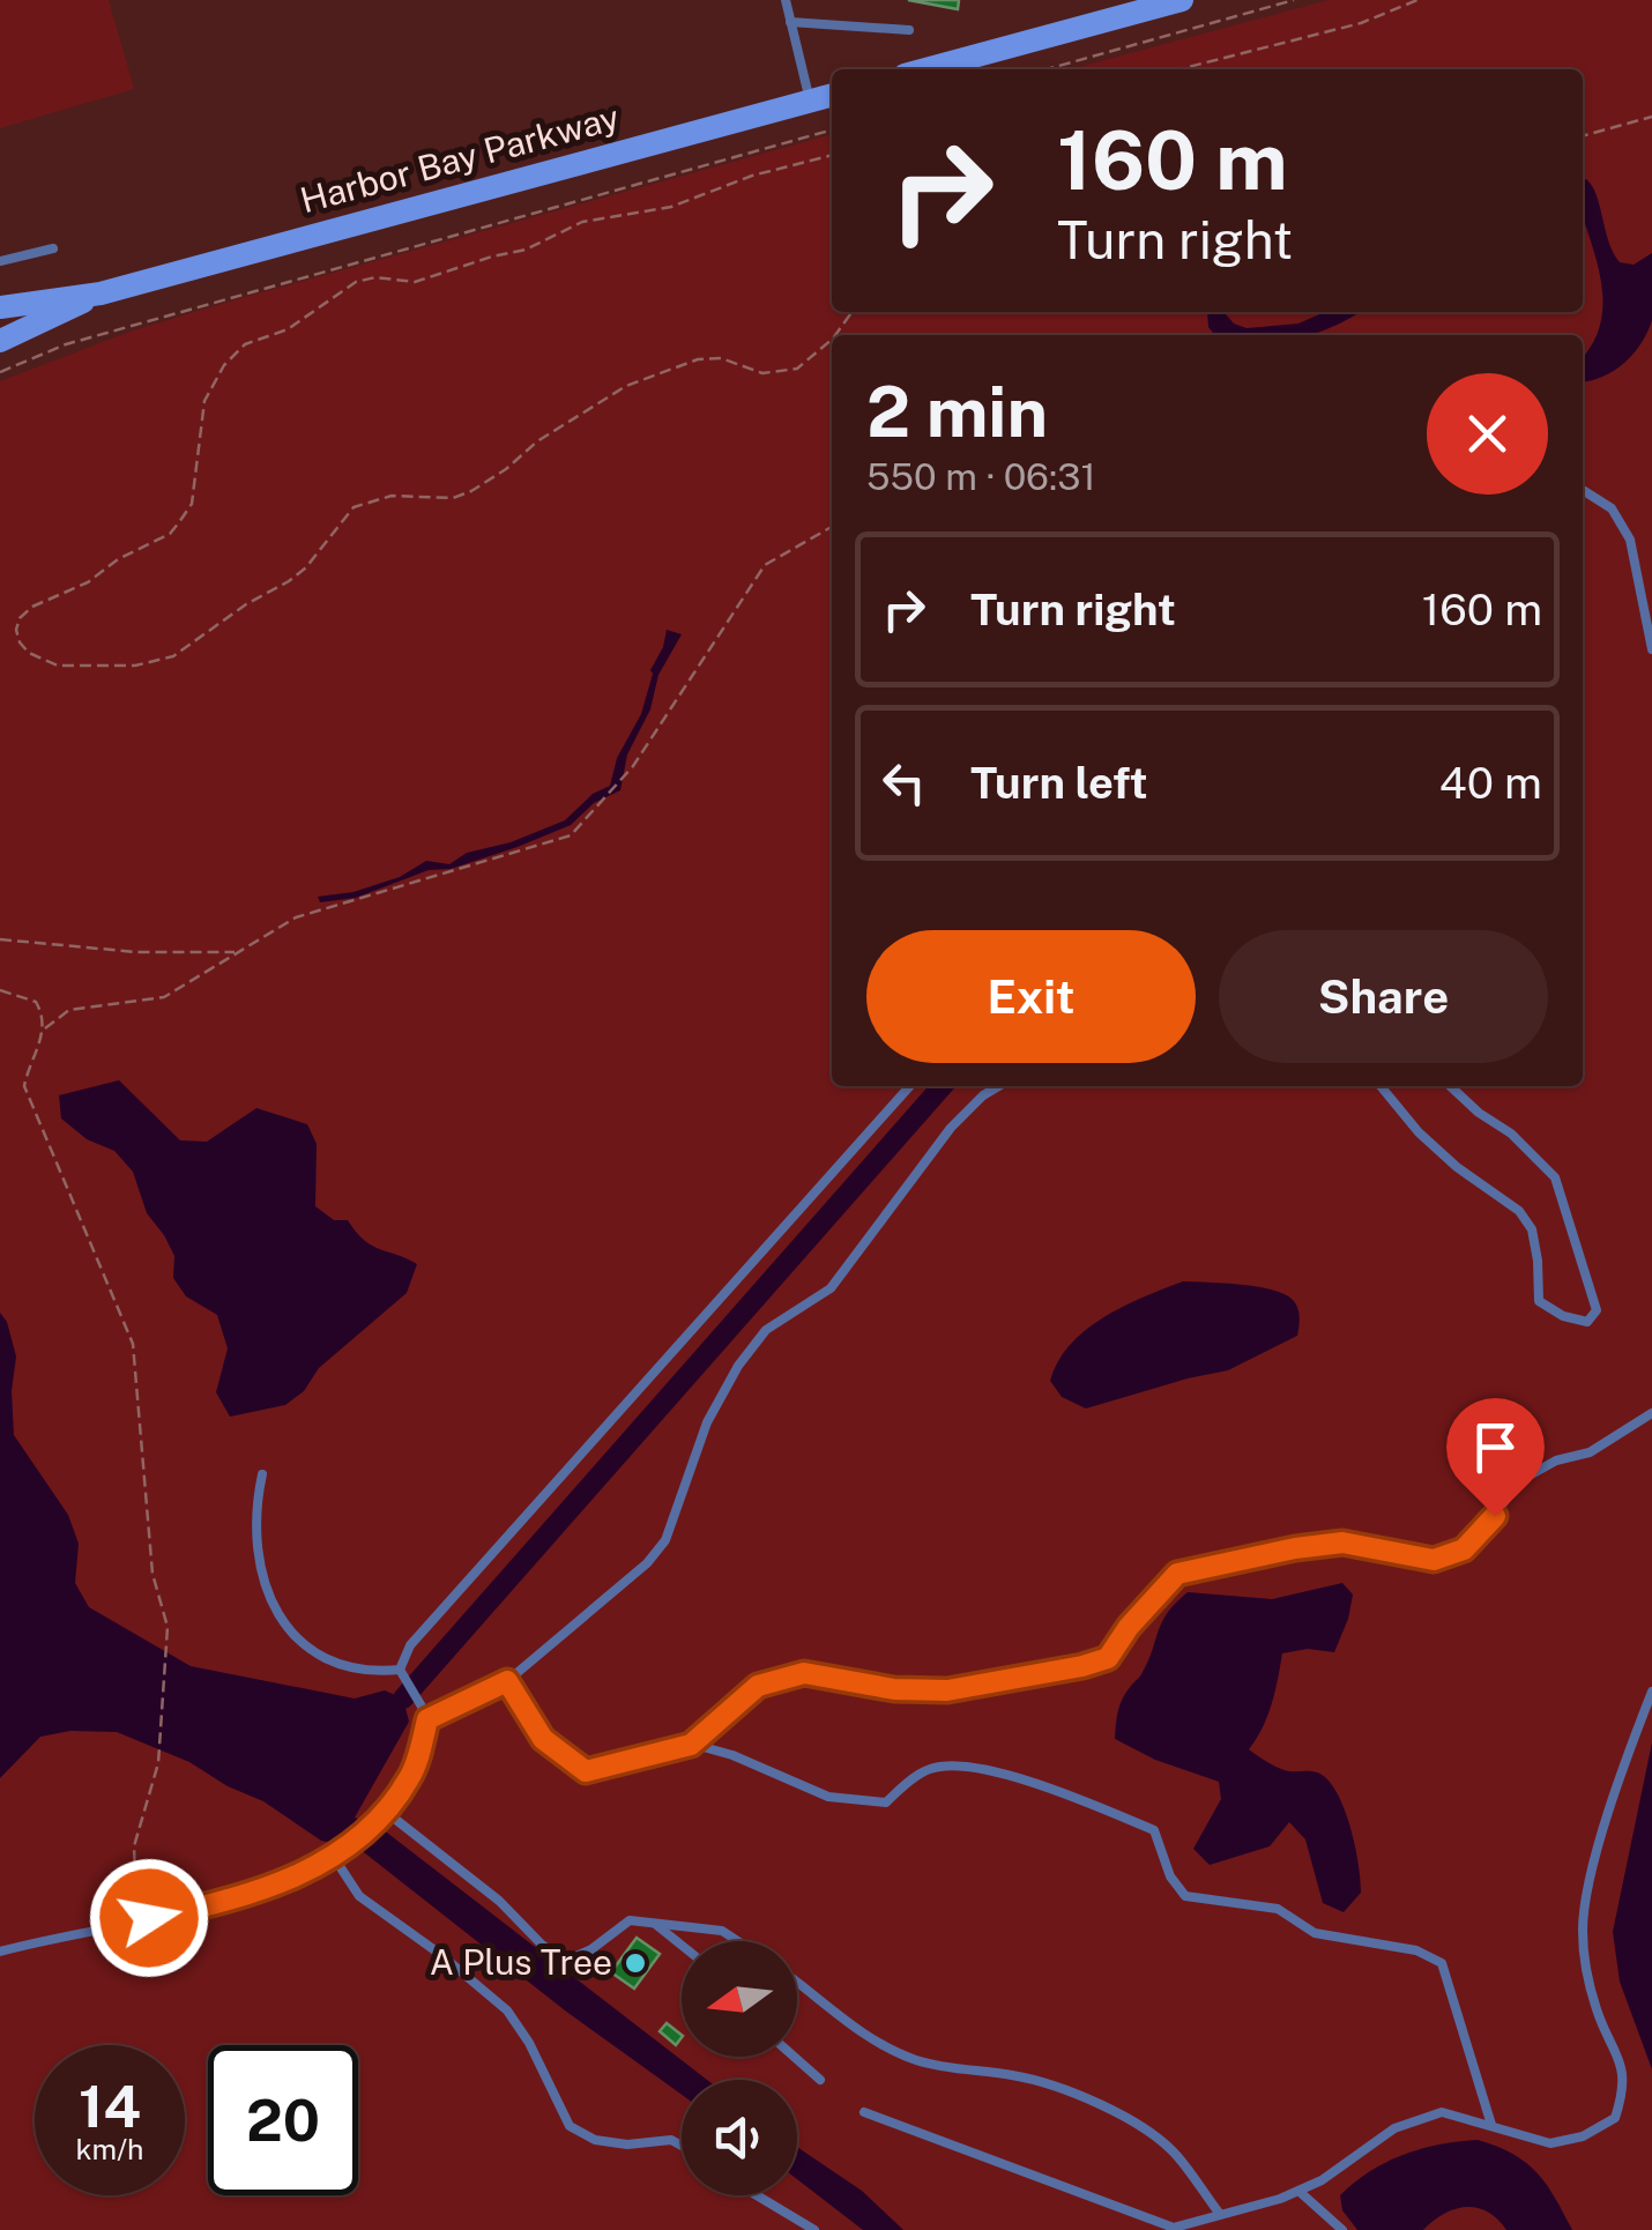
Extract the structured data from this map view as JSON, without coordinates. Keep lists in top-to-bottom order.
{
  "streets": {
    "main road": ["Harbor Bay Parkway"]
  },
  "places": ["A Plus Tree"],
  "north": "left",
  "page": {
    "turn": ["160 m", "Turn right"],
    "heading": ["2 min", "550 m · 06:31"],
    "list": [
      {
        "name": "Turn right",
        "value": "160 m"
      },
      {
        "name": "Turn left",
        "value": "40 m"
      }
    ],
    "buttons": ["Exit", "Share"],
    "speed": "14 km/h",
    "limit": "20"
  }
}
